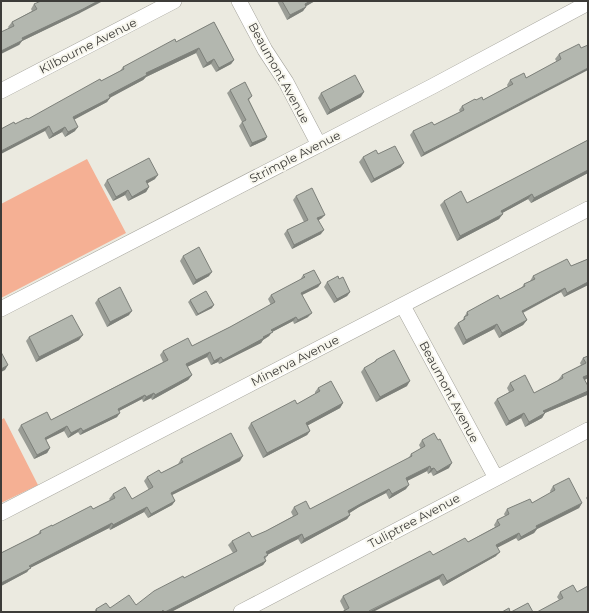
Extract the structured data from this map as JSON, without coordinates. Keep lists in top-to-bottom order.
{
  "streets": {
    "street": [
      "Kilbourne Avenue",
      "Beaumont Avenue",
      "Strimple Avenue",
      "Minerva Avenue",
      "Tuliptree Avenue"
    ]
  },
  "crossings": [
    ["Beaumont Avenue", "Strimple Avenue"],
    ["Beaumont Avenue", "Minerva Avenue"],
    ["Beaumont Avenue", "Tuliptree Avenue"]
  ]
}
